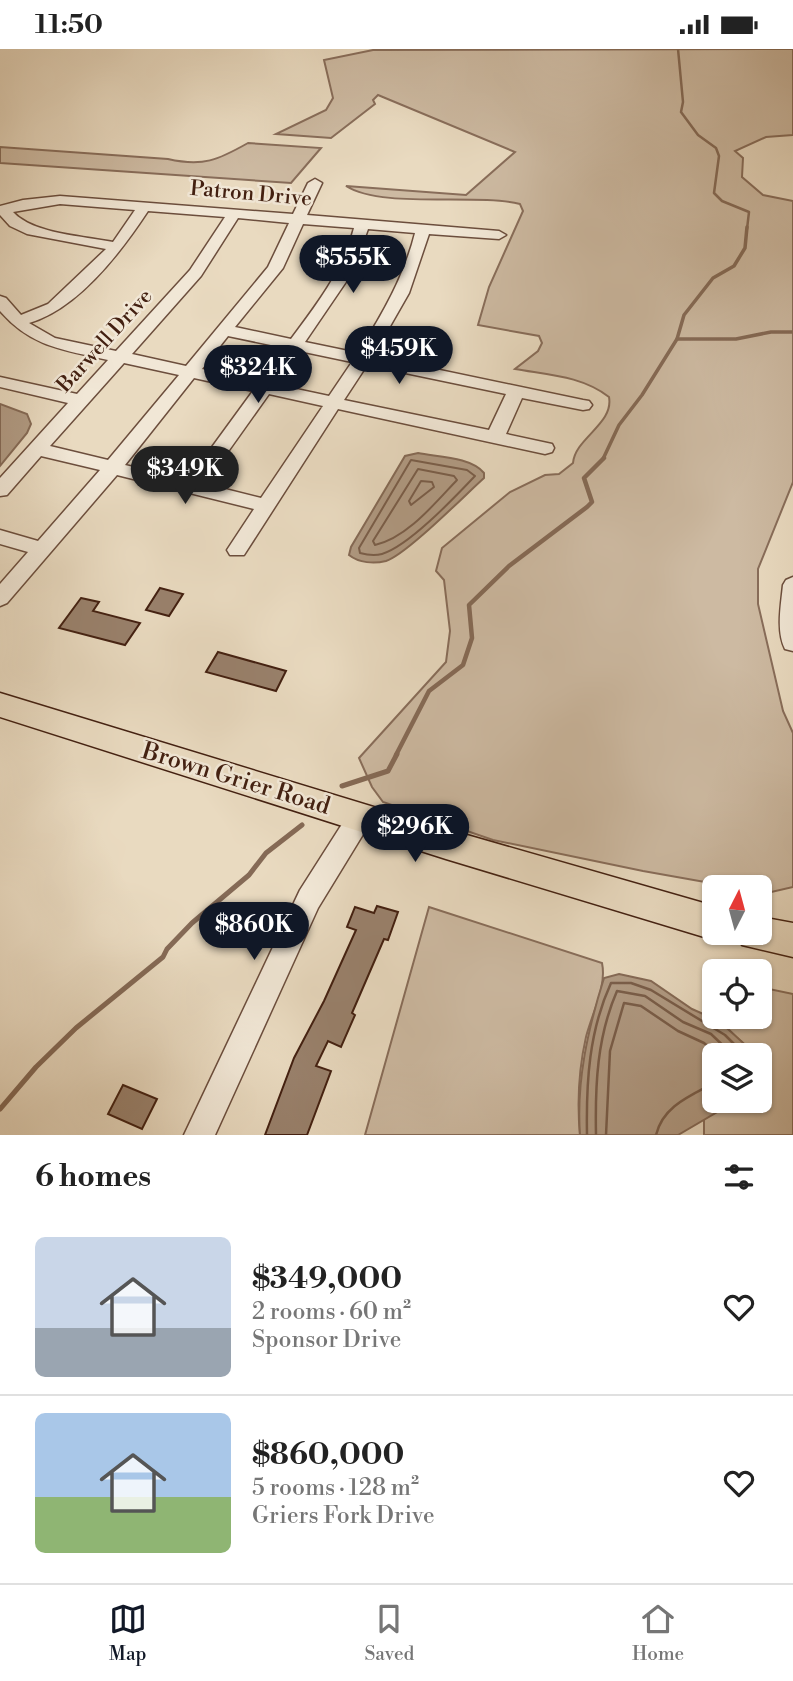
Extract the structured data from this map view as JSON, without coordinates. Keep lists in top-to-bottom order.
{
  "streets": {
    "main road": ["Brown Grier Road"],
    "street": ["Patron Drive", "Barwell Drive"]
  },
  "crossings": [
    ["Patron Drive", "Barwell Drive"]
  ],
  "north": "top",
  "page": {
    "status": "11:50",
    "price": [
      "$555K",
      "$459K",
      "$324K",
      "$349K",
      "$296K",
      "$860K"
    ],
    "heading": "6 homes",
    "list": [
      {
        "name": "$349,000",
        "note": "2 rooms · 60 m² · Sponsor Drive"
      },
      {
        "name": "$860,000",
        "note": "5 rooms · 128 m² · Griers Fork Drive"
      }
    ],
    "tabs": ["Map", "Saved", "Home"]
  }
}
